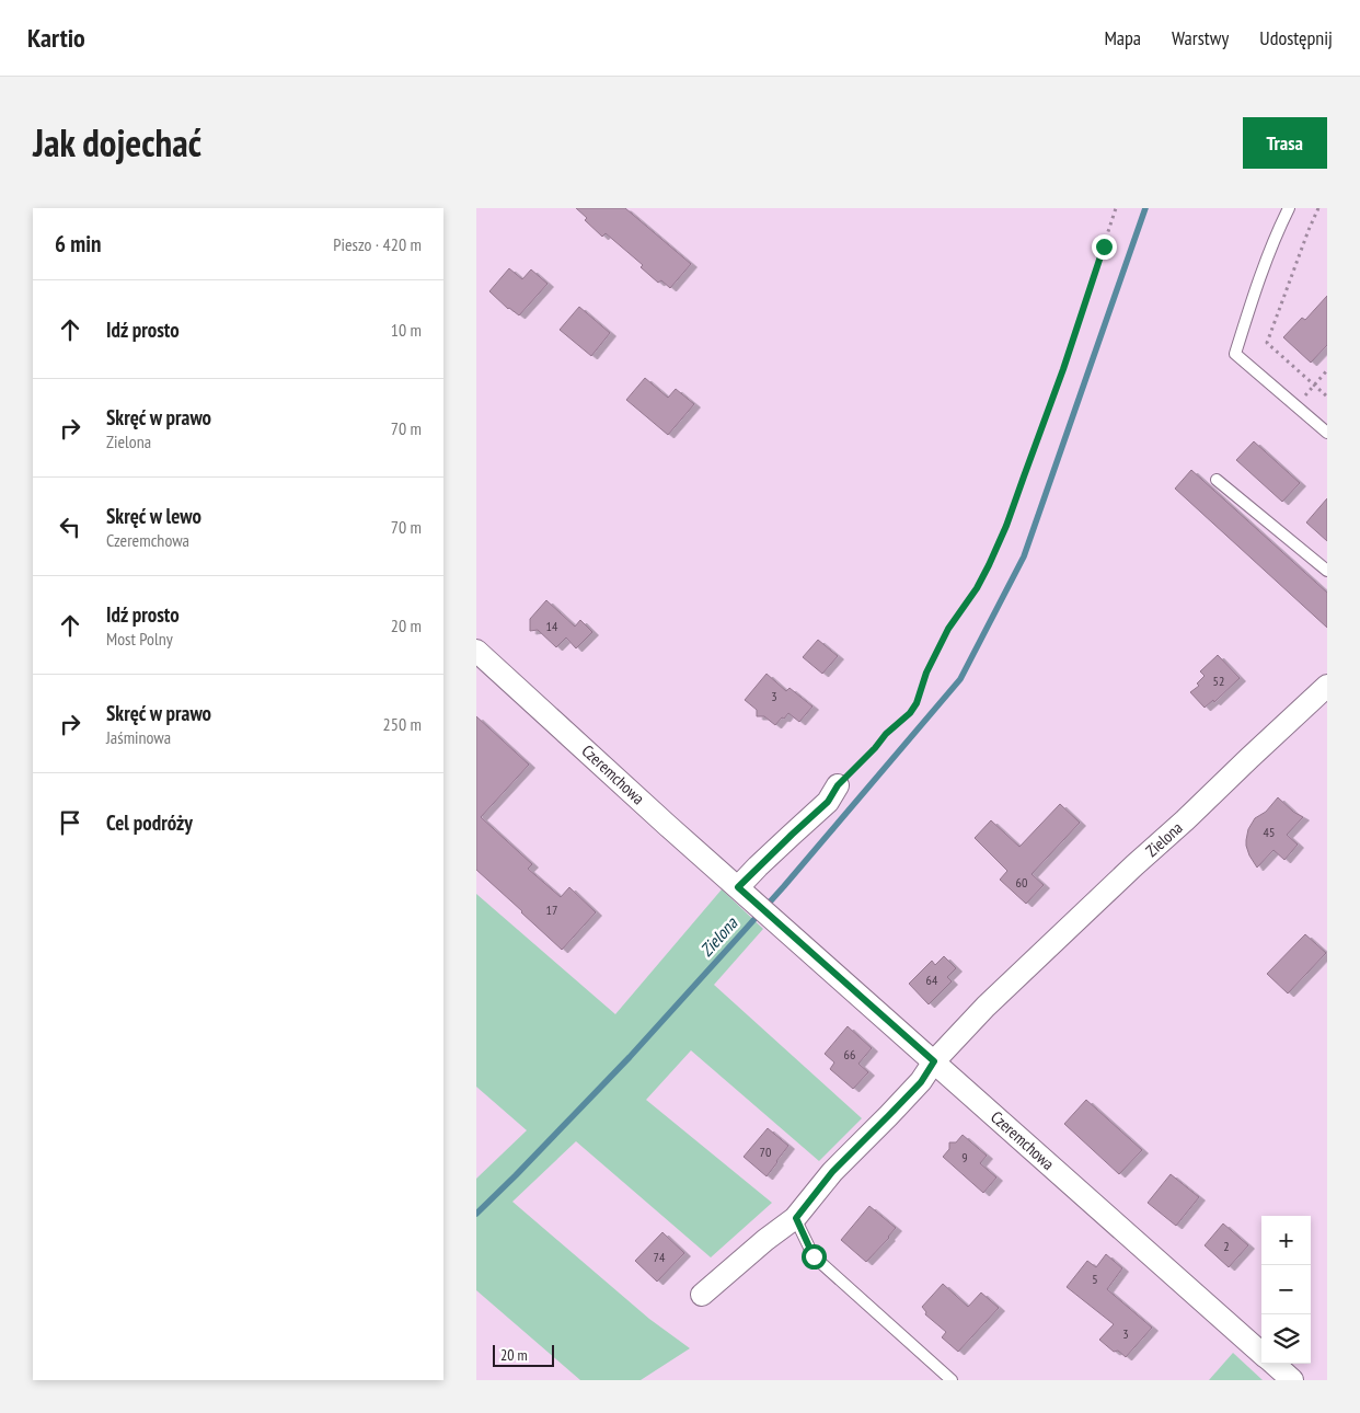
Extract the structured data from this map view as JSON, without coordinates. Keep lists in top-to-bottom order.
{
  "streets": {
    "street": ["Czeremchowa", "Zielona"]
  },
  "crossings": [
    ["Czeremchowa", "Zielona"]
  ],
  "water": ["Zielona"],
  "house_numbers": [
    "14",
    "52",
    "3",
    "45",
    "60",
    "17",
    "64",
    "66",
    "70",
    "9",
    "2",
    "74",
    "5",
    "3"
  ],
  "scale_bar": "20 m",
  "page": {
    "header": "Kartio",
    "nav": ["Mapa", "Warstwy", "Udostępnij"],
    "title": "Jak dojechać",
    "buttons": "Trasa",
    "heading": ["6 min", "Pieszo · 420 m"],
    "list": [
      ["Idź prosto", "10 m"],
      ["Skręć w prawo", "Zielona", "70 m"],
      ["Skręć w lewo", "Czeremchowa", "70 m"],
      ["Idź prosto", "Most Polny", "20 m"],
      ["Skręć w prawo", "Jaśminowa", "250 m"],
      "Cel podróży"
    ],
    "map_buttons": ["+", "−"],
    "scale": "20 m"
  }
}
